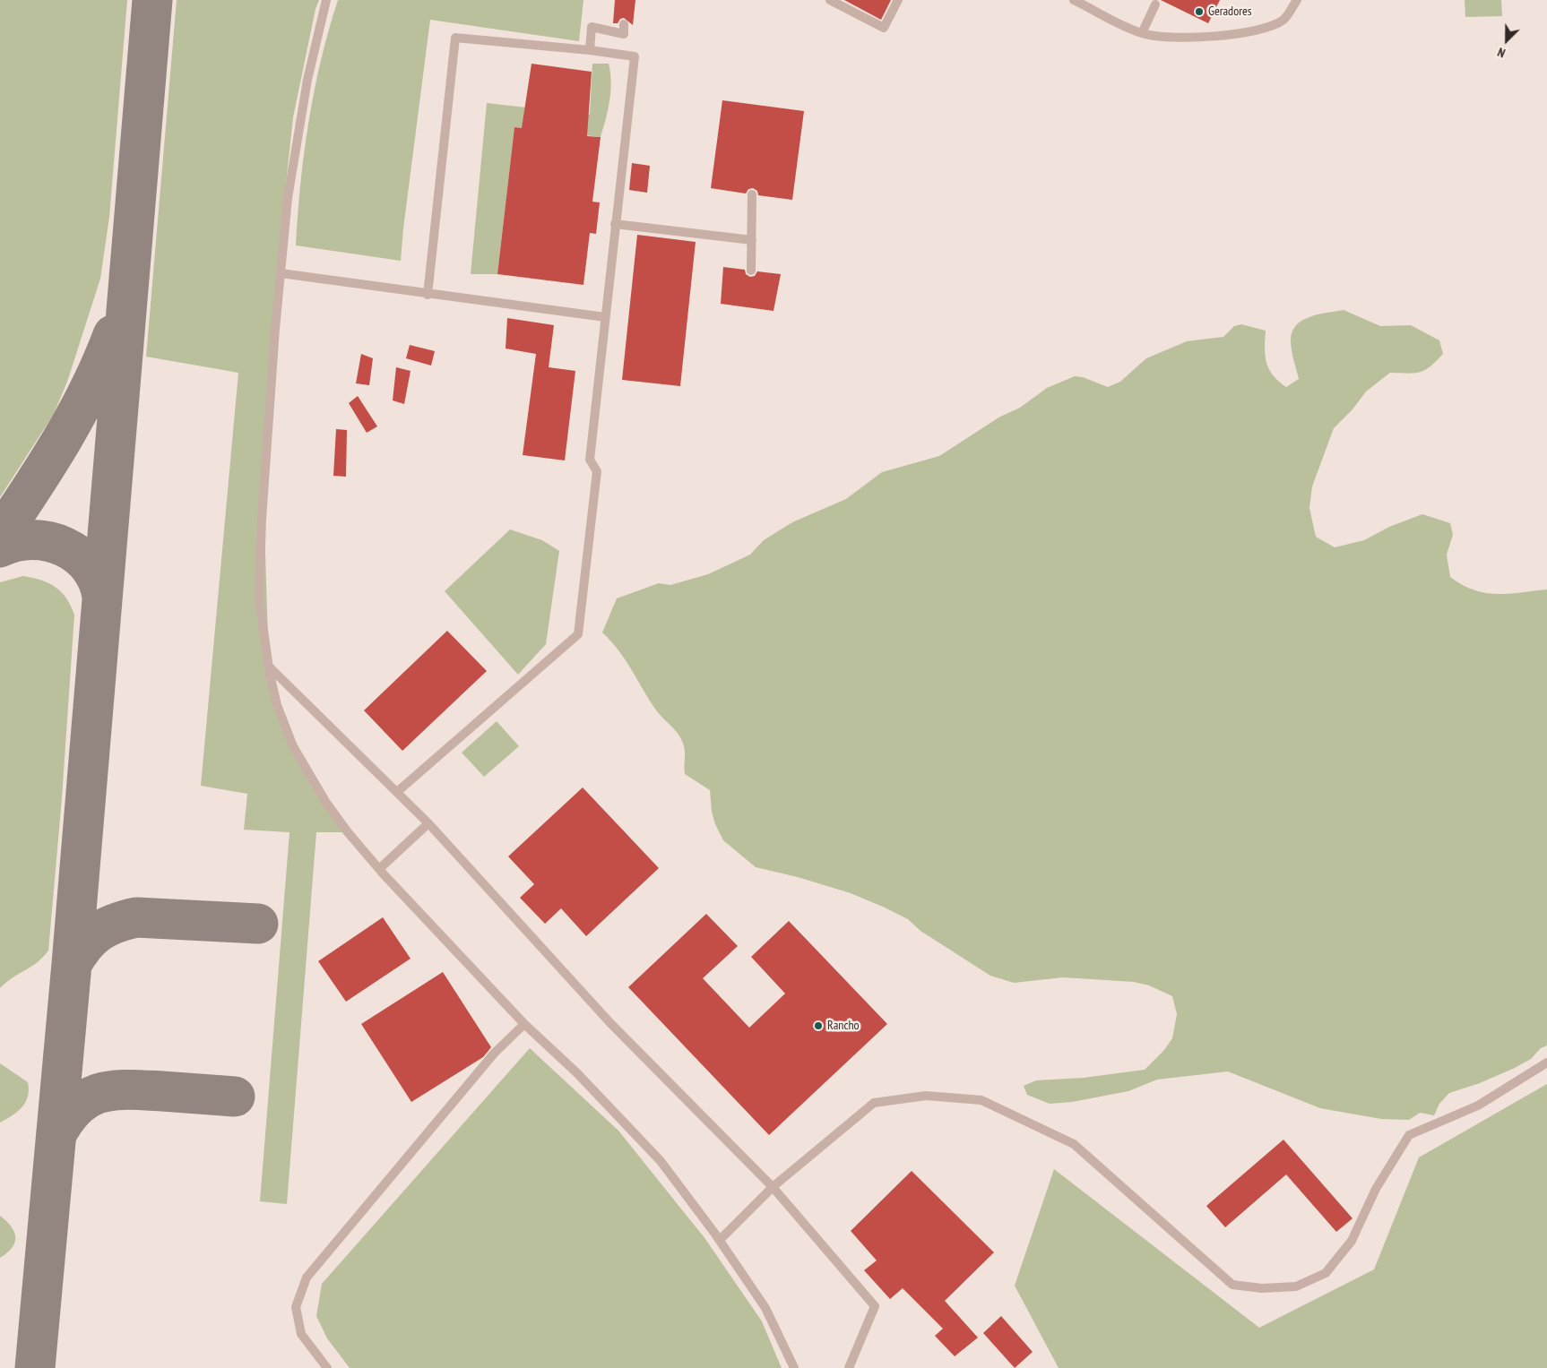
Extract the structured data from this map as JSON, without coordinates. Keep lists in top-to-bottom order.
{
  "places": ["Geradores", "Rancho"],
  "north": "bottom left"
}
